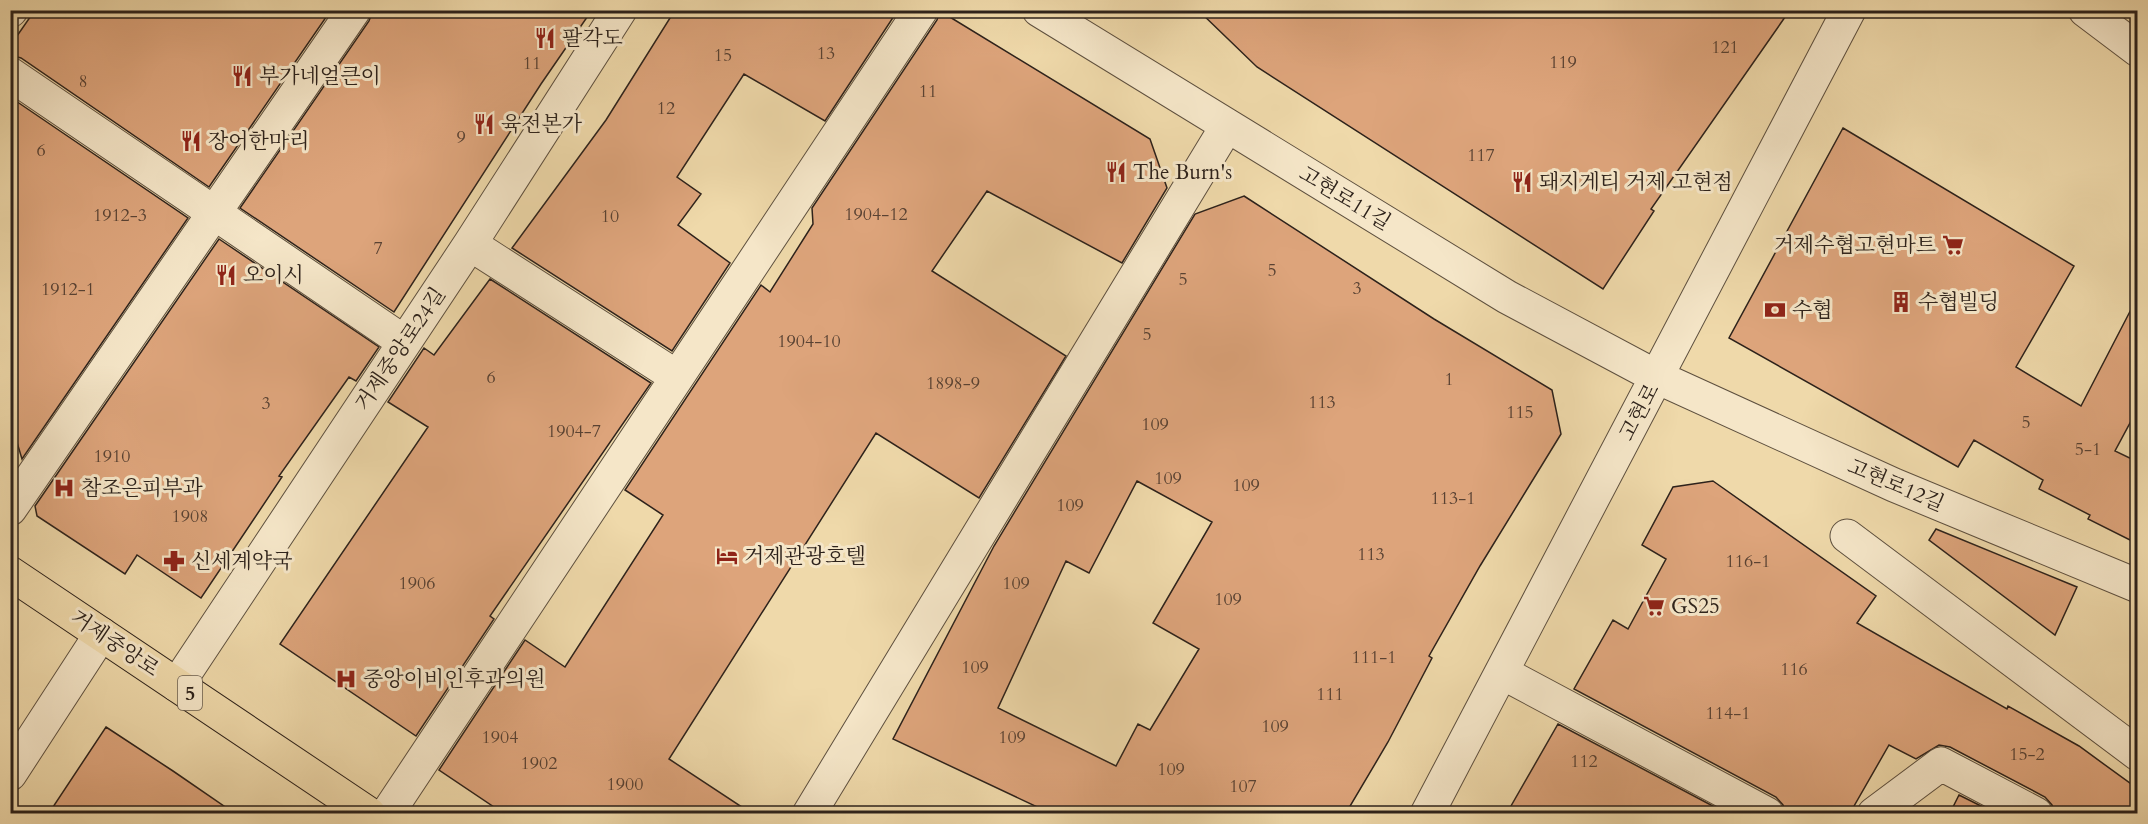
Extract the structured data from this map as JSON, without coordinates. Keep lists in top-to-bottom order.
{
  "streets": {
    "main road": ["거제중앙로", "5"],
    "street": [
      "고현로11길",
      "거제중앙로24길",
      "고현로",
      "고현로12길"
    ]
  },
  "crossings": [
    ["고현로11길", "고현로"],
    ["고현로11길", "고현로12길"],
    ["거제중앙로24길", "거제중앙로"],
    ["고현로", "고현로12길"]
  ],
  "places": {
    "restaurant": [
      "팔각도",
      "부가네얼큰이",
      "육전본가",
      "장어한마리",
      "The Burn's",
      "돼지게티 거제 고현점",
      "오이시"
    ],
    "supermarket": ["거제수협고현마트", "GS25"],
    "building": ["수협빌딩"],
    "bank": ["수협"],
    "hospital": ["참조은피부과", "중앙이비인후과의원"],
    "hotel": ["거제관광호텔"],
    "pharmacy": ["신세계약국"]
  },
  "house_numbers": [
    "121",
    "13",
    "15",
    "119",
    "11",
    "8",
    "11",
    "12",
    "9",
    "6",
    "117",
    "1904-12",
    "1912-3",
    "10",
    "7",
    "5",
    "5",
    "3",
    "1912-1",
    "5",
    "1904-10",
    "6",
    "1",
    "1898-9",
    "113",
    "3",
    "115",
    "5",
    "109",
    "1904-7",
    "5-1",
    "1910",
    "109",
    "109",
    "113-1",
    "109",
    "1908",
    "113",
    "116-1",
    "1906",
    "109",
    "109",
    "111-1",
    "109",
    "116",
    "111",
    "114-1",
    "109",
    "1904",
    "109",
    "15-2",
    "112",
    "1902",
    "109",
    "1900",
    "107"
  ]
}
